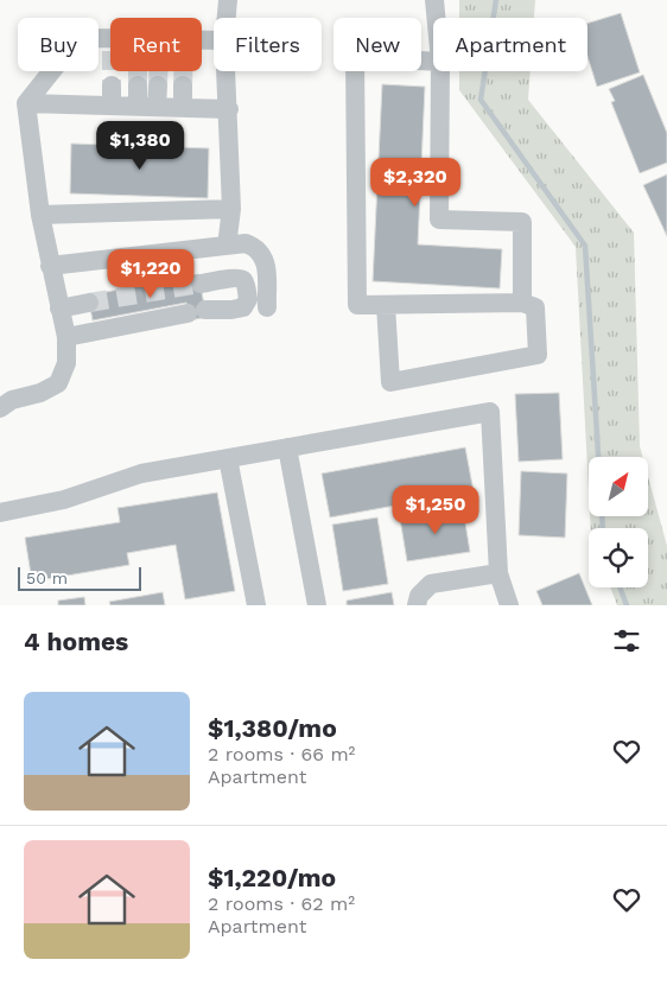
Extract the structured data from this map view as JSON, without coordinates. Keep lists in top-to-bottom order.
{
  "scale_bar": "50 m",
  "north": "top right",
  "page": {
    "chip": [
      "Buy",
      "Rent",
      "Filters",
      "New",
      "Apartment"
    ],
    "price": [
      "$1,380",
      "$2,320",
      "$1,220",
      "$1,250"
    ],
    "scale": "50 m",
    "heading": "4 homes",
    "list": [
      {
        "name": "$1,380/mo",
        "note": "2 rooms · 66 m² · Apartment"
      },
      {
        "name": "$1,220/mo",
        "note": "2 rooms · 62 m² · Apartment"
      }
    ]
  }
}
